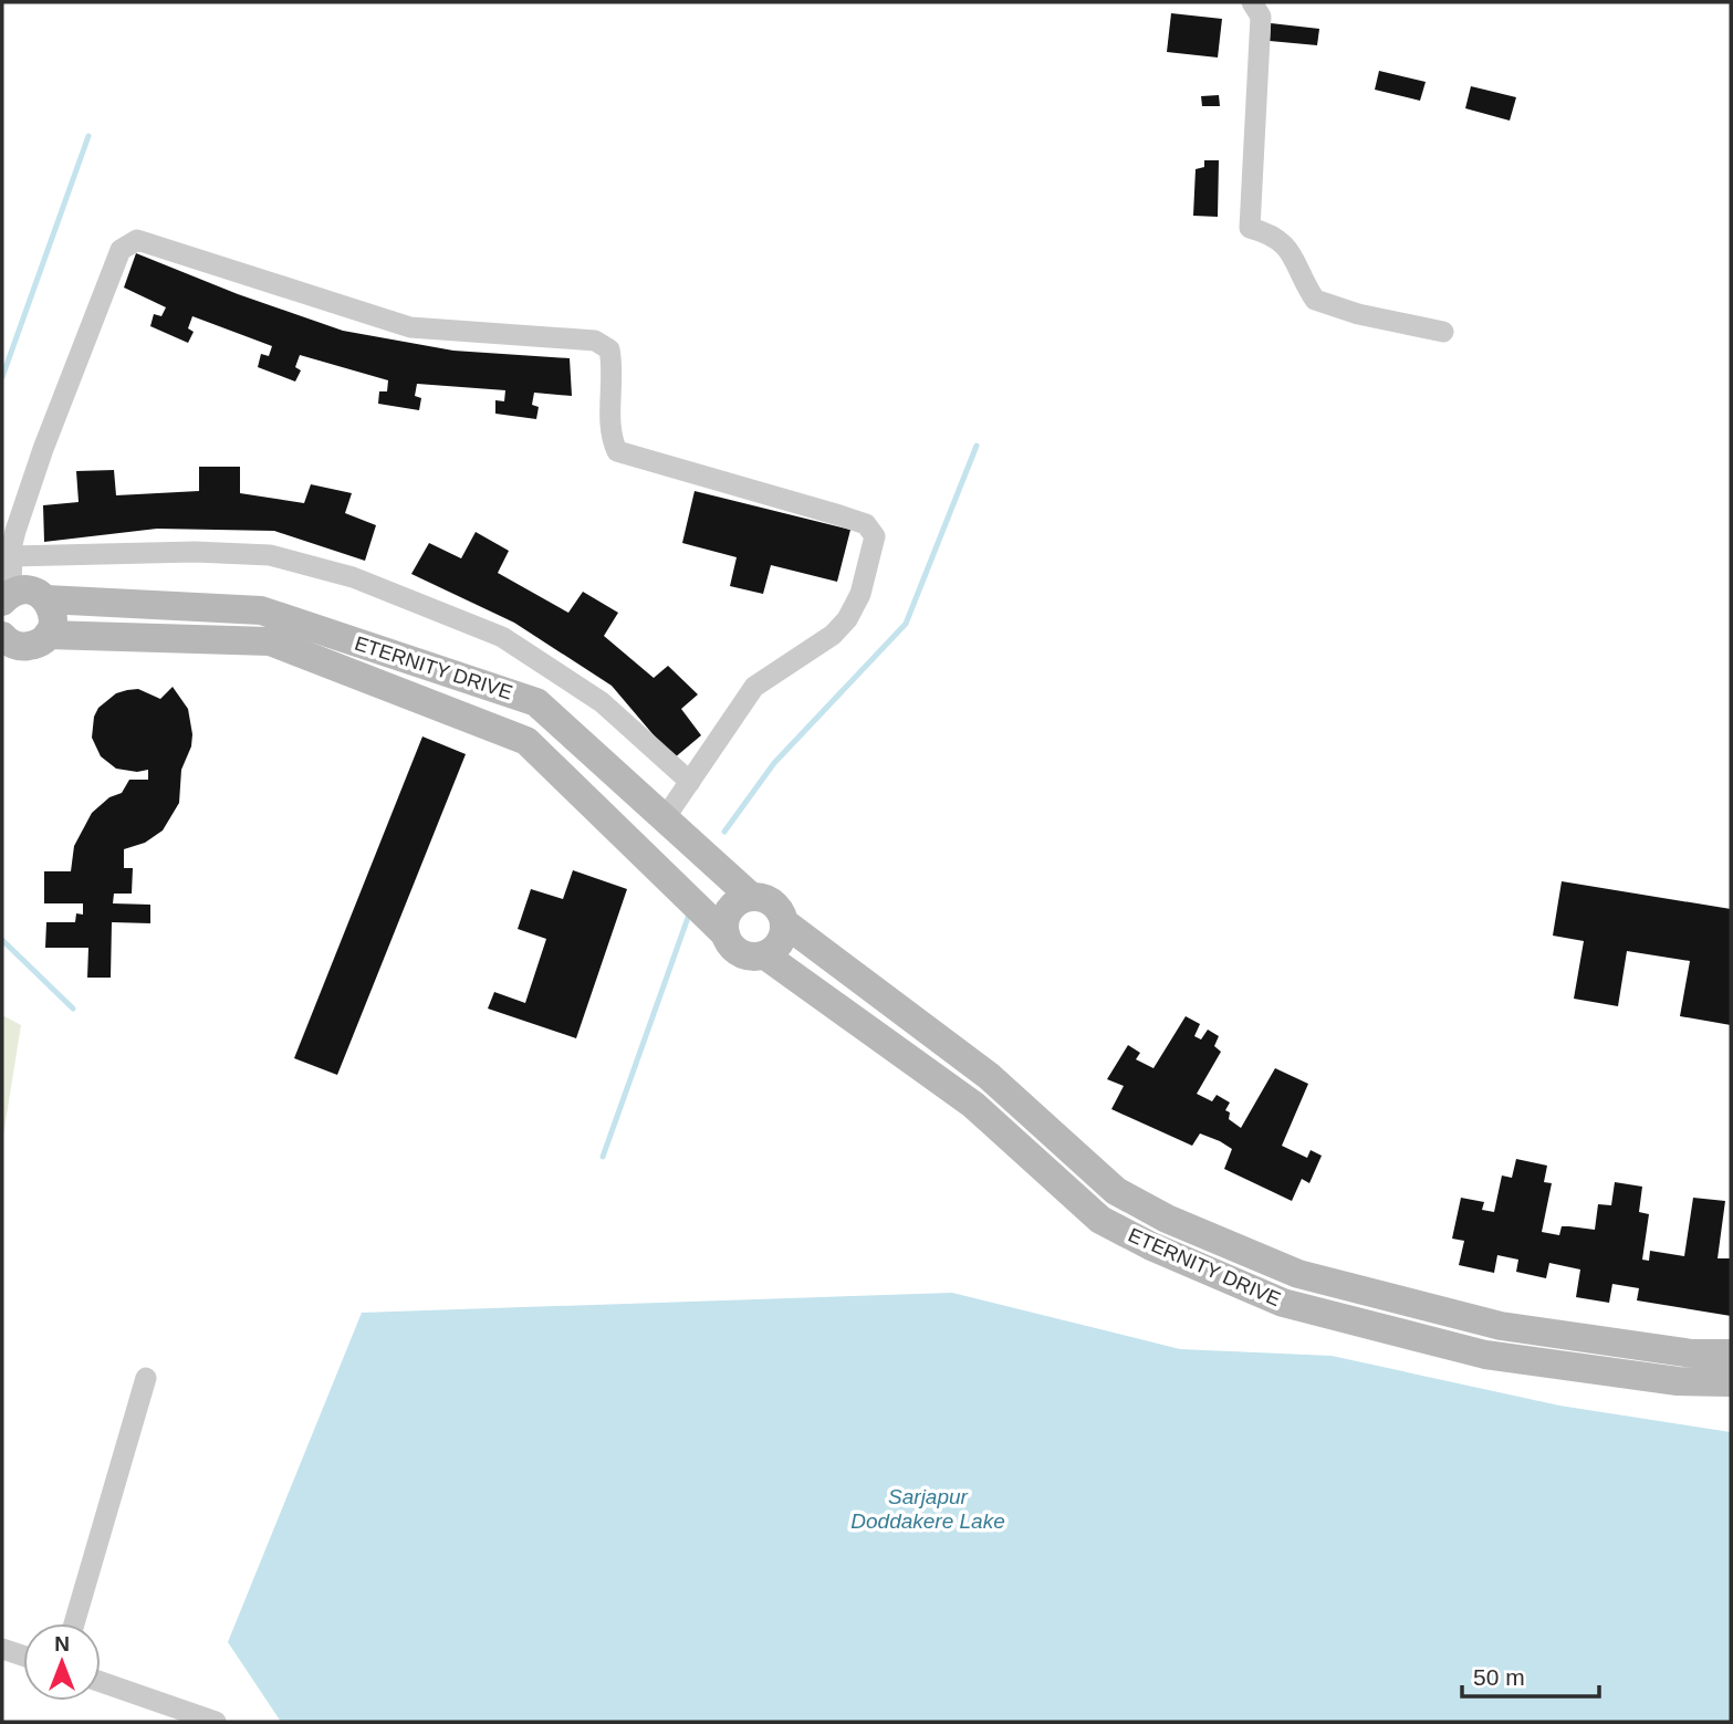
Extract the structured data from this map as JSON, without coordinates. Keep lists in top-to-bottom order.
{
  "streets": {
    "street": ["ETERNITY DRIVE"]
  },
  "water": ["Sarjapur Doddakere Lake"],
  "scale_bar": "50 m",
  "north": "top"
}
